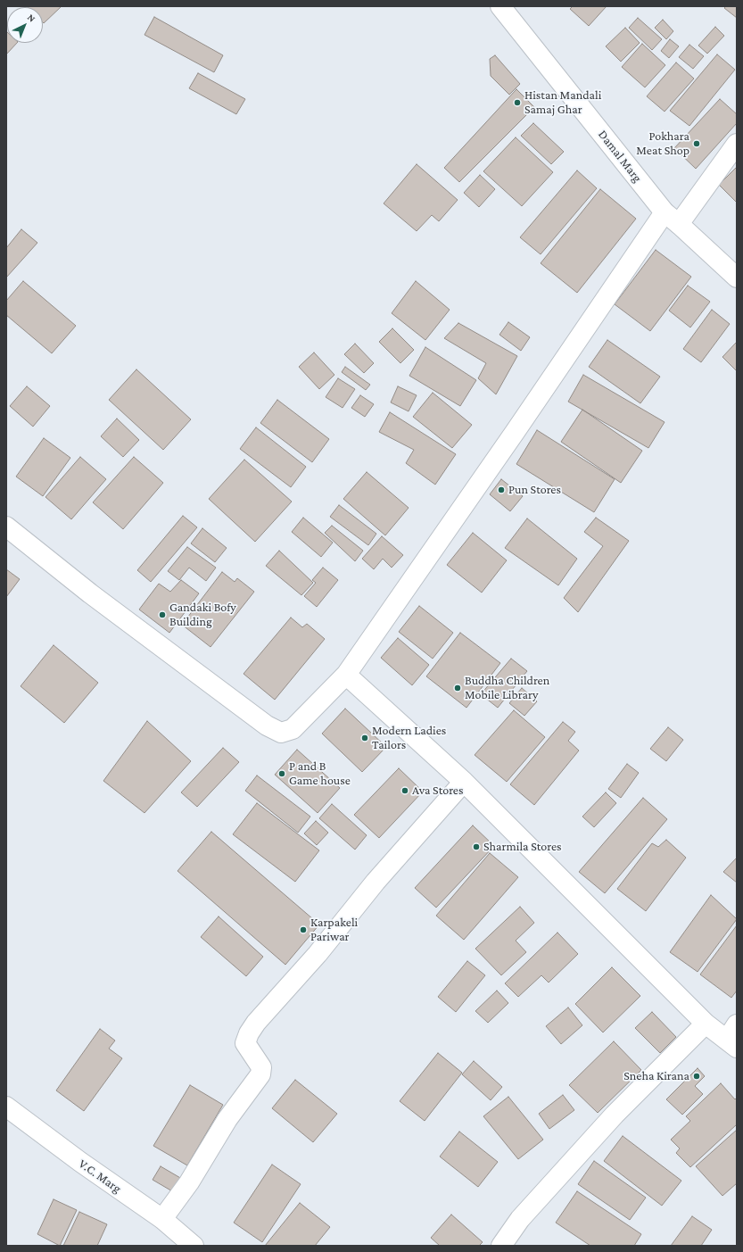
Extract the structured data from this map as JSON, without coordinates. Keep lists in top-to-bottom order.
{
  "streets": {
    "street": ["Damal Marg", "V.C. Marg"]
  },
  "places": [
    "Histan Mandali Samaj Ghar",
    "Pokhara Meat Shop",
    "Pun Stores",
    "Gandaki Bofy Building",
    "Buddha Children Mobile Library",
    "Modern Ladies Tailors",
    "P and B Game house",
    "Ava Stores",
    "Sharmila Stores",
    "Karpakeli Pariwar",
    "Sneha Kirana"
  ],
  "north": "top right"
}
